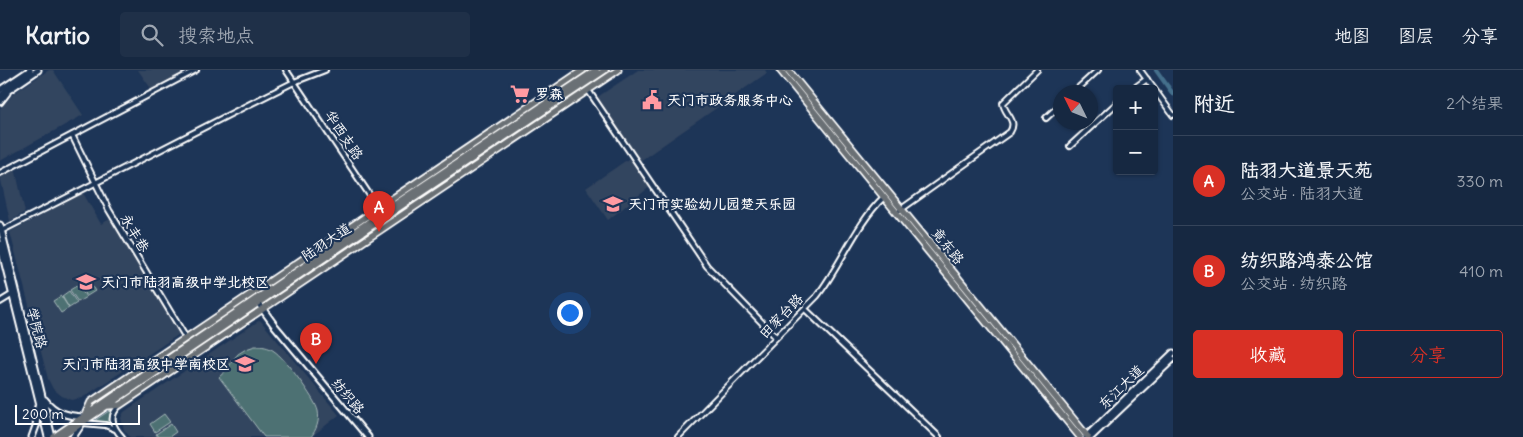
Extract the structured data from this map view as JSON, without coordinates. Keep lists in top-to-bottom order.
{
  "streets": {
    "main road": [
      "陆羽大道",
      "竟东路",
      "学院路",
      "东江大道",
      "纺织路"
    ],
    "street": ["华西支路", "永丰巷", "田家台路"]
  },
  "crossings": [
    ["华西支路", "陆羽大道"],
    ["陆羽大道", "学院路"],
    ["陆羽大道", "纺织路"],
    ["竟东路", "田家台路"],
    ["竟东路", "东江大道"]
  ],
  "places": {
    "supermarket": ["罗森"],
    "public building": ["天门市政务服务中心"],
    "school or university": ["天门市实验幼儿园楚天乐园", "天门市陆羽高级中学北校区", "天门市陆羽高级中学南校区"]
  },
  "scale_bar": "200 m",
  "north": "top left",
  "page": {
    "header": "Kartio",
    "search": "搜索地点",
    "nav": ["地图", "图层", "分享"],
    "heading": ["附近", "2个结果"],
    "map_buttons": ["+", "−"],
    "list": [
      {
        "mark": "A",
        "name": "陆羽大道景天苑",
        "note": "公交站 · 陆羽大道",
        "value": "330 m"
      },
      {
        "mark": "B",
        "name": "纺织路鸿泰公馆",
        "note": "公交站 · 纺织路",
        "value": "410 m"
      }
    ],
    "pins": ["A", "B"],
    "buttons": ["收藏", "分享"],
    "scale": "200 m"
  }
}
